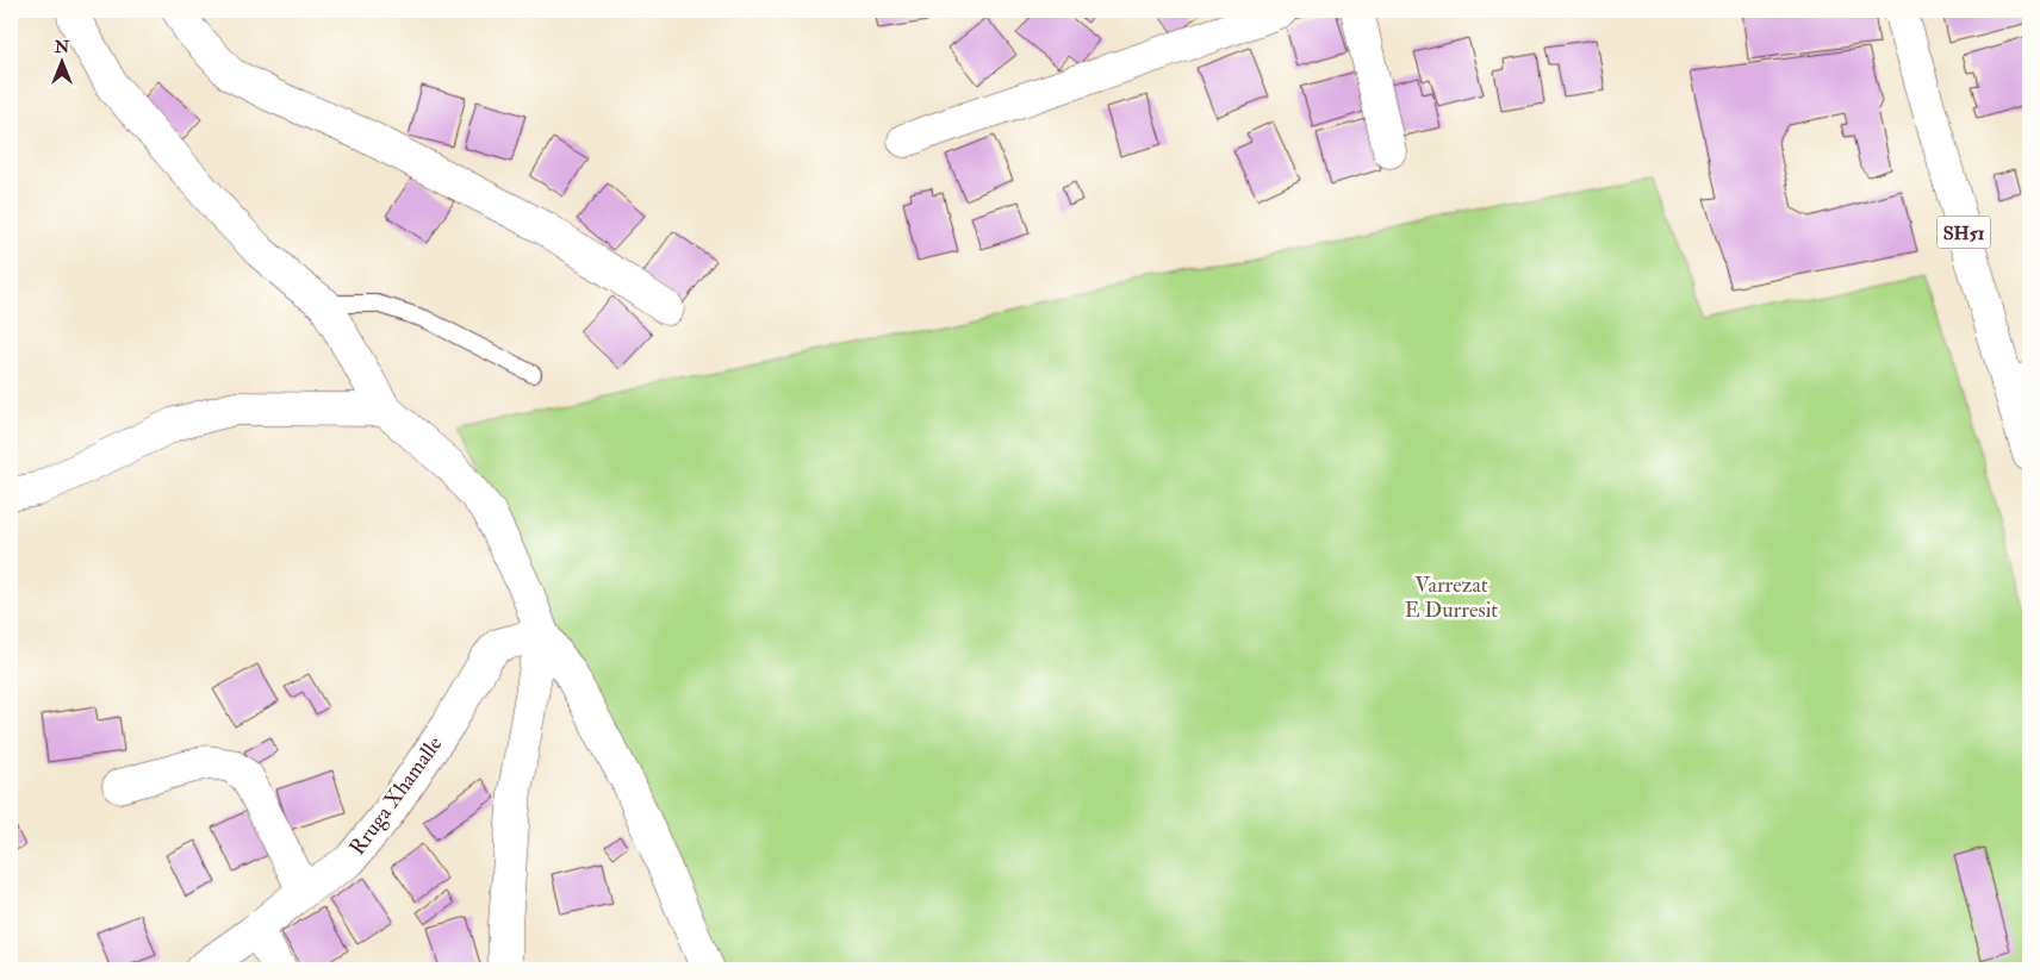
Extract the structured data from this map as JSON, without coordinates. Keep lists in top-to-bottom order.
{
  "streets": {
    "street": ["SH51", "Rruga Xhamalle"]
  },
  "parks": ["Varrezat E Durresit"],
  "north": "top"
}
